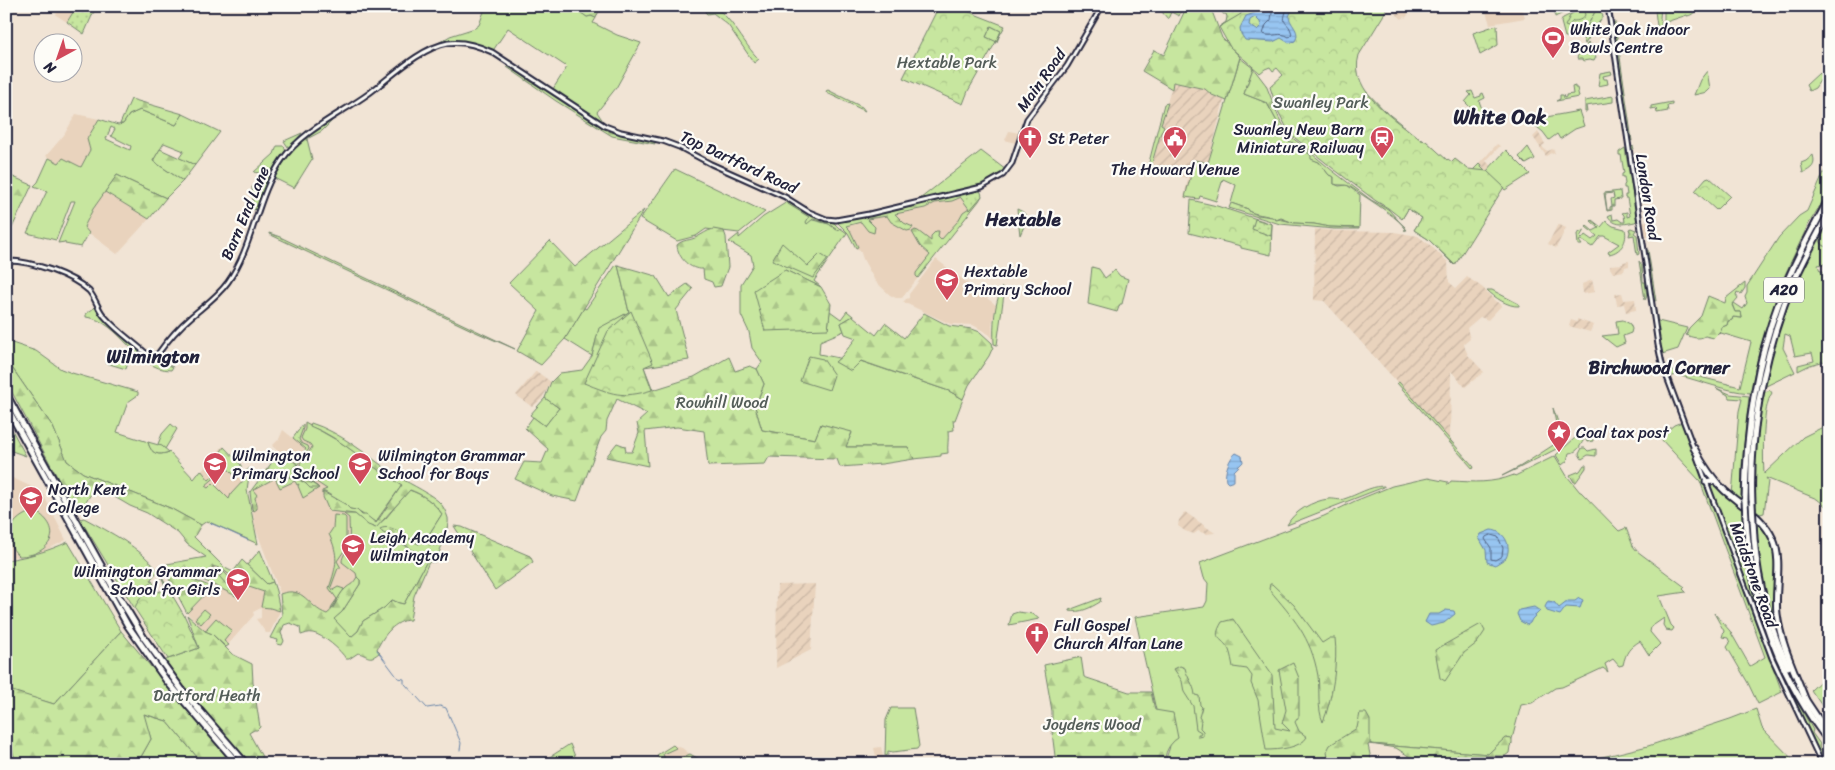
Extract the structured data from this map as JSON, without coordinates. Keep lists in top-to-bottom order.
{
  "streets": {
    "highway": ["A20"],
    "main road": [
      "Main Road",
      "Top Dartford Road",
      "London Road",
      "Barn End Lane",
      "Maidstone Road"
    ]
  },
  "crossings": [
    ["Main Road", "Top Dartford Road"],
    ["Top Dartford Road", "Barn End Lane"],
    ["London Road", "Maidstone Road"],
    ["A20", "Maidstone Road"]
  ],
  "districts": [
    "White Oak",
    "Hextable",
    "Wilmington",
    "Birchwood Corner"
  ],
  "parks": [
    "Hextable Park",
    "Swanley Park",
    "Rowhill Wood",
    "Dartford Heath",
    "Joydens Wood"
  ],
  "places": {
    "sports": ["White Oak indoor Bowls Centre"],
    "church": ["St Peter", "Full Gospel Church Alfan Lane"],
    "public building": ["The Howard Venue"],
    "station": ["Swanley New Barn Miniature Railway"],
    "school or university": [
      "Hextable Primary School",
      "Wilmington Primary School",
      "Wilmington Grammar School for Boys",
      "North Kent College",
      "Leigh Academy Wilmington",
      "Wilmington Grammar School for Girls"
    ],
    "place": ["Coal tax post"]
  },
  "north": "bottom left"
}
